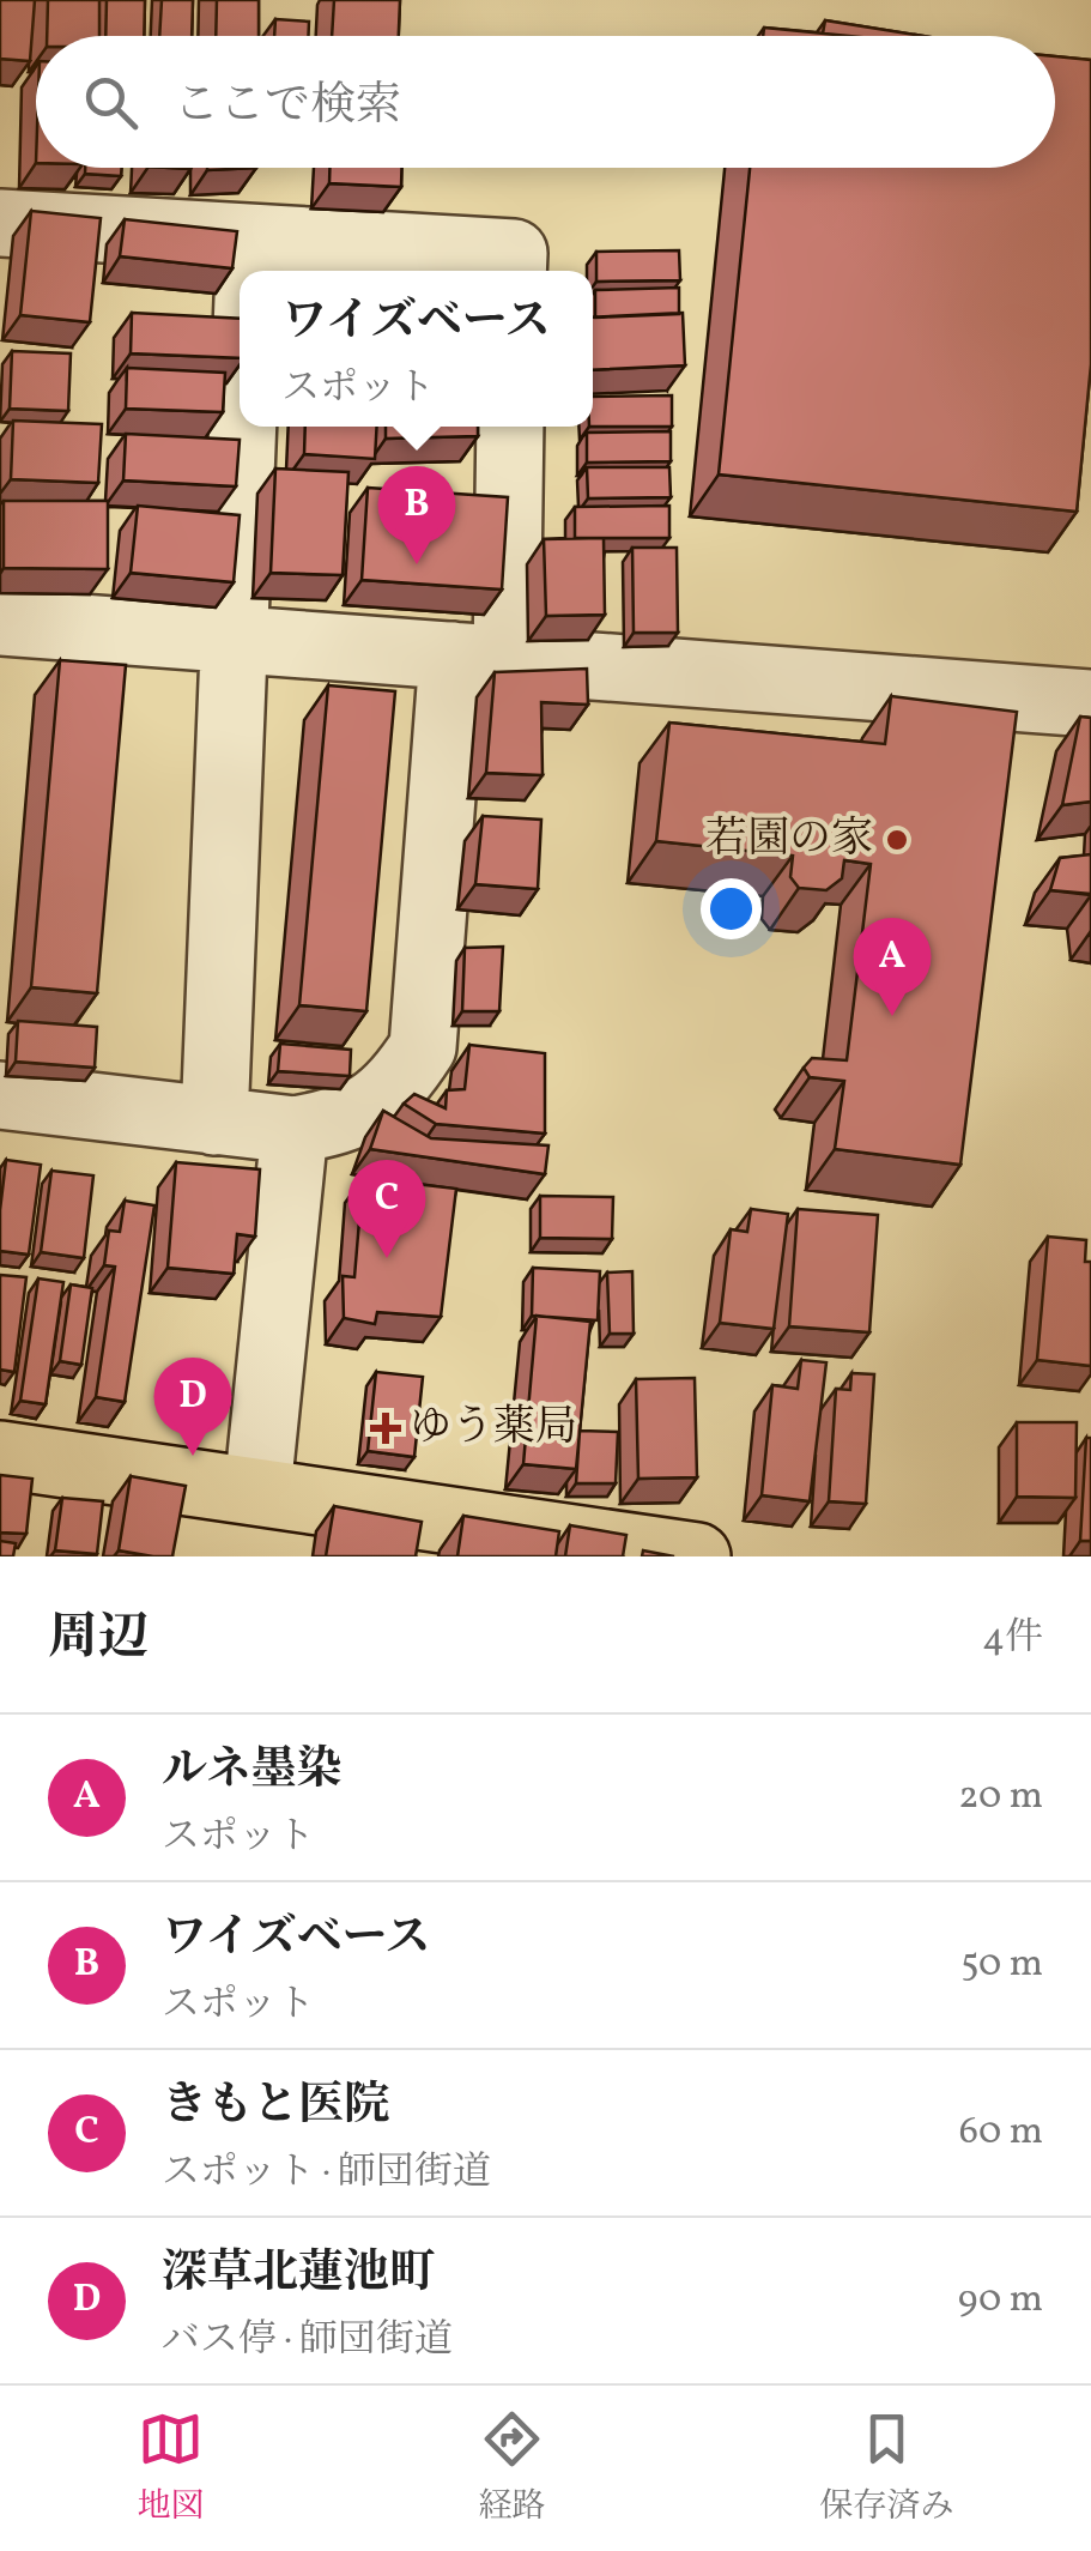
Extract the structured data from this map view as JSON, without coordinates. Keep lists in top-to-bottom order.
{
  "places": {
    "other": ["若園の家"],
    "health": ["ゆう薬局"]
  },
  "page": {
    "search": "ここで検索",
    "popup": ["ワイズベース", "スポット"],
    "pins": [
      "B",
      "A",
      "C",
      "D"
    ],
    "heading": ["周辺", "4件"],
    "list": [
      {
        "mark": "A",
        "name": "ルネ墨染",
        "note": "スポット",
        "value": "20 m"
      },
      {
        "mark": "B",
        "name": "ワイズベース",
        "note": "スポット",
        "value": "50 m"
      },
      {
        "mark": "C",
        "name": "きもと医院",
        "note": "スポット · 師団街道",
        "value": "60 m"
      },
      {
        "mark": "D",
        "name": "深草北蓮池町",
        "note": "バス停 · 師団街道",
        "value": "90 m"
      }
    ],
    "nav": ["地図", "経路", "保存済み"]
  }
}
